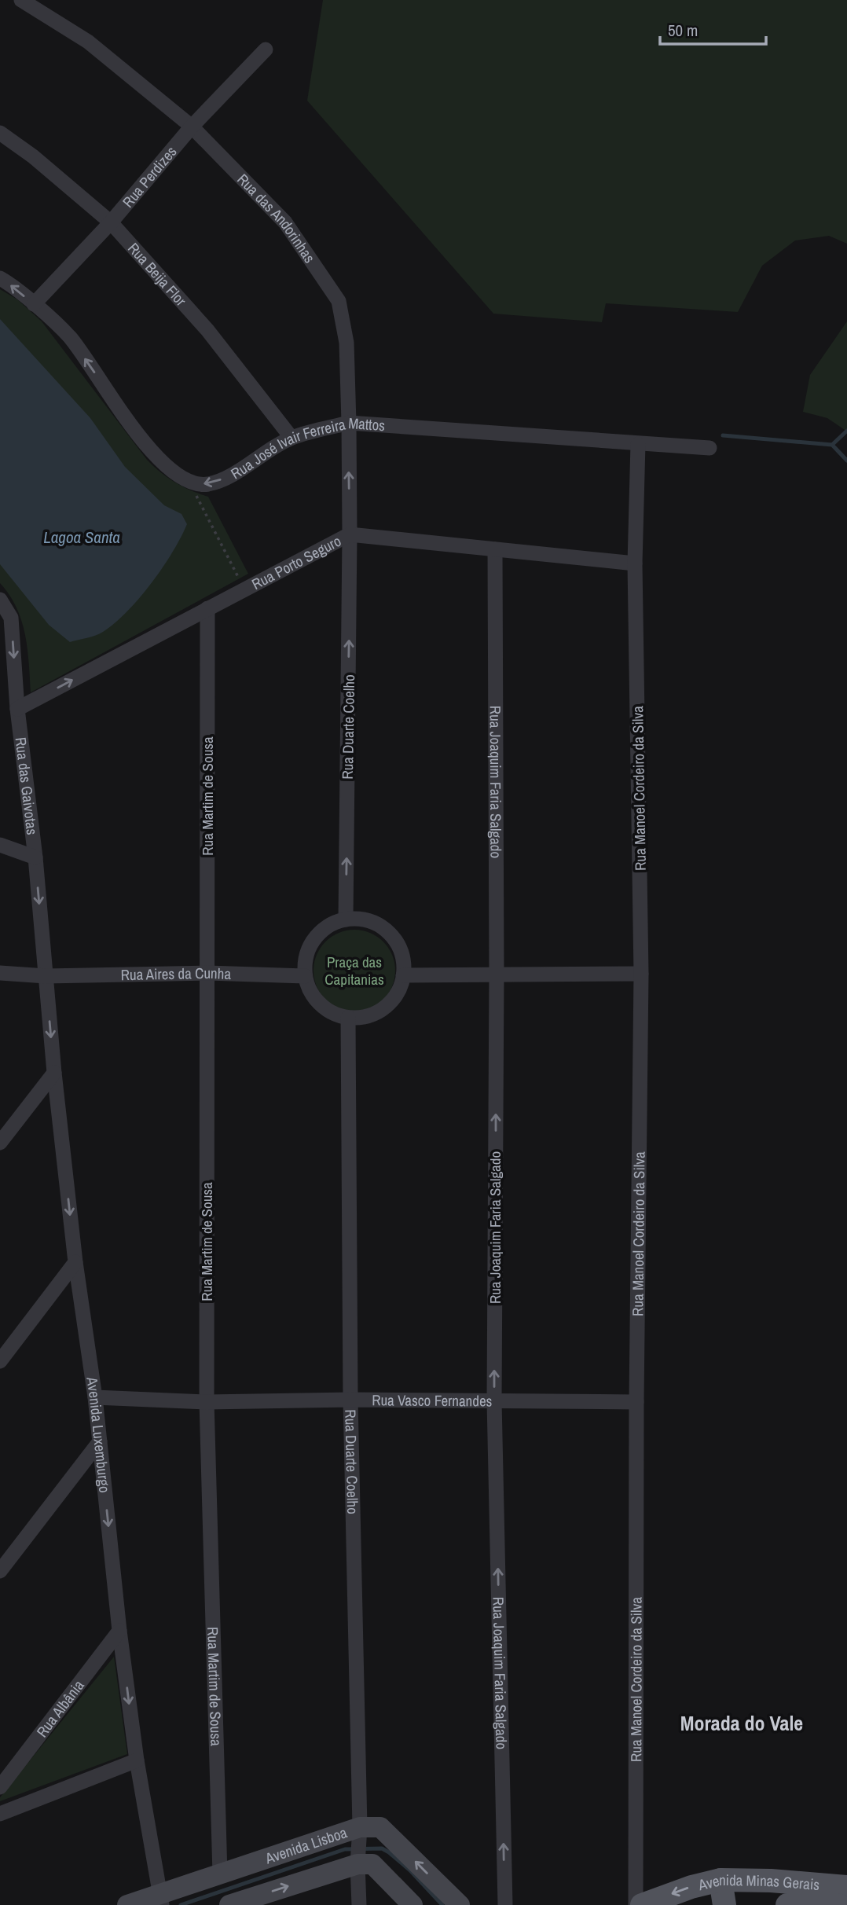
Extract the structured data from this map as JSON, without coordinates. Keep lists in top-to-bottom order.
{
  "streets": {
    "main road": ["Avenida Minas Gerais"],
    "street": [
      "Rua Perdizes",
      "Rua das Andorinhas",
      "Rua Beija Flor",
      "Rua José Ivair Ferreira Mattos",
      "Rua Porto Seguro",
      "Rua Duarte Coelho",
      "Rua Joaquim Faria Salgado",
      "Rua das Gaivotas",
      "Rua Manoel Cordeiro da Silva",
      "Rua Martim de Sousa",
      "Rua Aires da Cunha",
      "Rua Vasco Fernandes",
      "Avenida Luxemburgo",
      "Rua Albânia",
      "Avenida Lisboa"
    ]
  },
  "crossings": [
    ["Rua Perdizes", "Rua das Andorinhas"],
    ["Rua Perdizes", "Rua Beija Flor"],
    ["Rua das Andorinhas", "Rua José Ivair Ferreira Mattos"],
    ["Rua das Andorinhas", "Rua Porto Seguro"],
    ["Rua das Andorinhas", "Rua Duarte Coelho"],
    ["Rua Beija Flor", "Rua José Ivair Ferreira Mattos"],
    ["Rua José Ivair Ferreira Mattos", "Rua Manoel Cordeiro da Silva"],
    ["Rua Porto Seguro", "Rua Duarte Coelho"],
    ["Rua Porto Seguro", "Rua Joaquim Faria Salgado"],
    ["Rua Porto Seguro", "Rua das Gaivotas"],
    ["Rua Porto Seguro", "Rua Manoel Cordeiro da Silva"],
    ["Rua Porto Seguro", "Rua Martim de Sousa"],
    ["Rua Duarte Coelho", "Rua Aires da Cunha"],
    ["Rua Duarte Coelho", "Rua Vasco Fernandes"],
    ["Rua Duarte Coelho", "Avenida Lisboa"],
    ["Rua Joaquim Faria Salgado", "Rua Vasco Fernandes"],
    ["Rua das Gaivotas", "Rua Aires da Cunha"],
    ["Rua das Gaivotas", "Avenida Luxemburgo"],
    ["Rua Manoel Cordeiro da Silva", "Rua Vasco Fernandes"],
    ["Rua Martim de Sousa", "Rua Aires da Cunha"],
    ["Rua Martim de Sousa", "Rua Vasco Fernandes"],
    ["Rua Martim de Sousa", "Avenida Lisboa"],
    ["Rua Aires da Cunha", "Avenida Luxemburgo"],
    ["Rua Vasco Fernandes", "Avenida Luxemburgo"],
    ["Avenida Luxemburgo", "Rua Albânia"],
    ["Avenida Luxemburgo", "Avenida Lisboa"]
  ],
  "one_way": ["Rua Joaquim Faria Salgado", "Rua das Gaivotas", "Avenida Luxemburgo"],
  "districts": ["Morada do Vale"],
  "water": ["Lagoa Santa"],
  "parks": ["Praça das Capitanias"],
  "scale_bar": "50 m"
}
